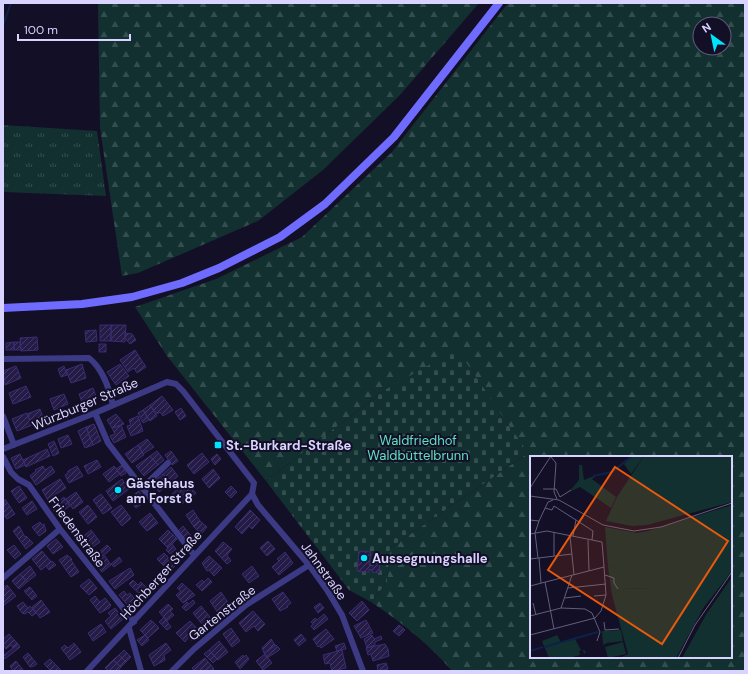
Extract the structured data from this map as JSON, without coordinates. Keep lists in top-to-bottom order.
{
  "streets": {
    "street": [
      "Würzburger Straße",
      "Friedenstraße",
      "Jahnstraße",
      "Höchberger Straße",
      "Gartenstraße"
    ]
  },
  "crossings": [
    ["Würzburger Straße", "Jahnstraße"],
    ["Würzburger Straße", "Höchberger Straße"],
    ["Friedenstraße", "Höchberger Straße"],
    ["Jahnstraße", "Höchberger Straße"],
    ["Jahnstraße", "Gartenstraße"]
  ],
  "parks": ["Waldfriedhof Waldbüttelbrunn"],
  "places": {
    "transit": ["St.-Burkard-Straße"],
    "other": ["Gästehaus am Forst 8", "Aussegnungshalle"]
  },
  "scale_bar": "100 m",
  "north": "top left"
}
